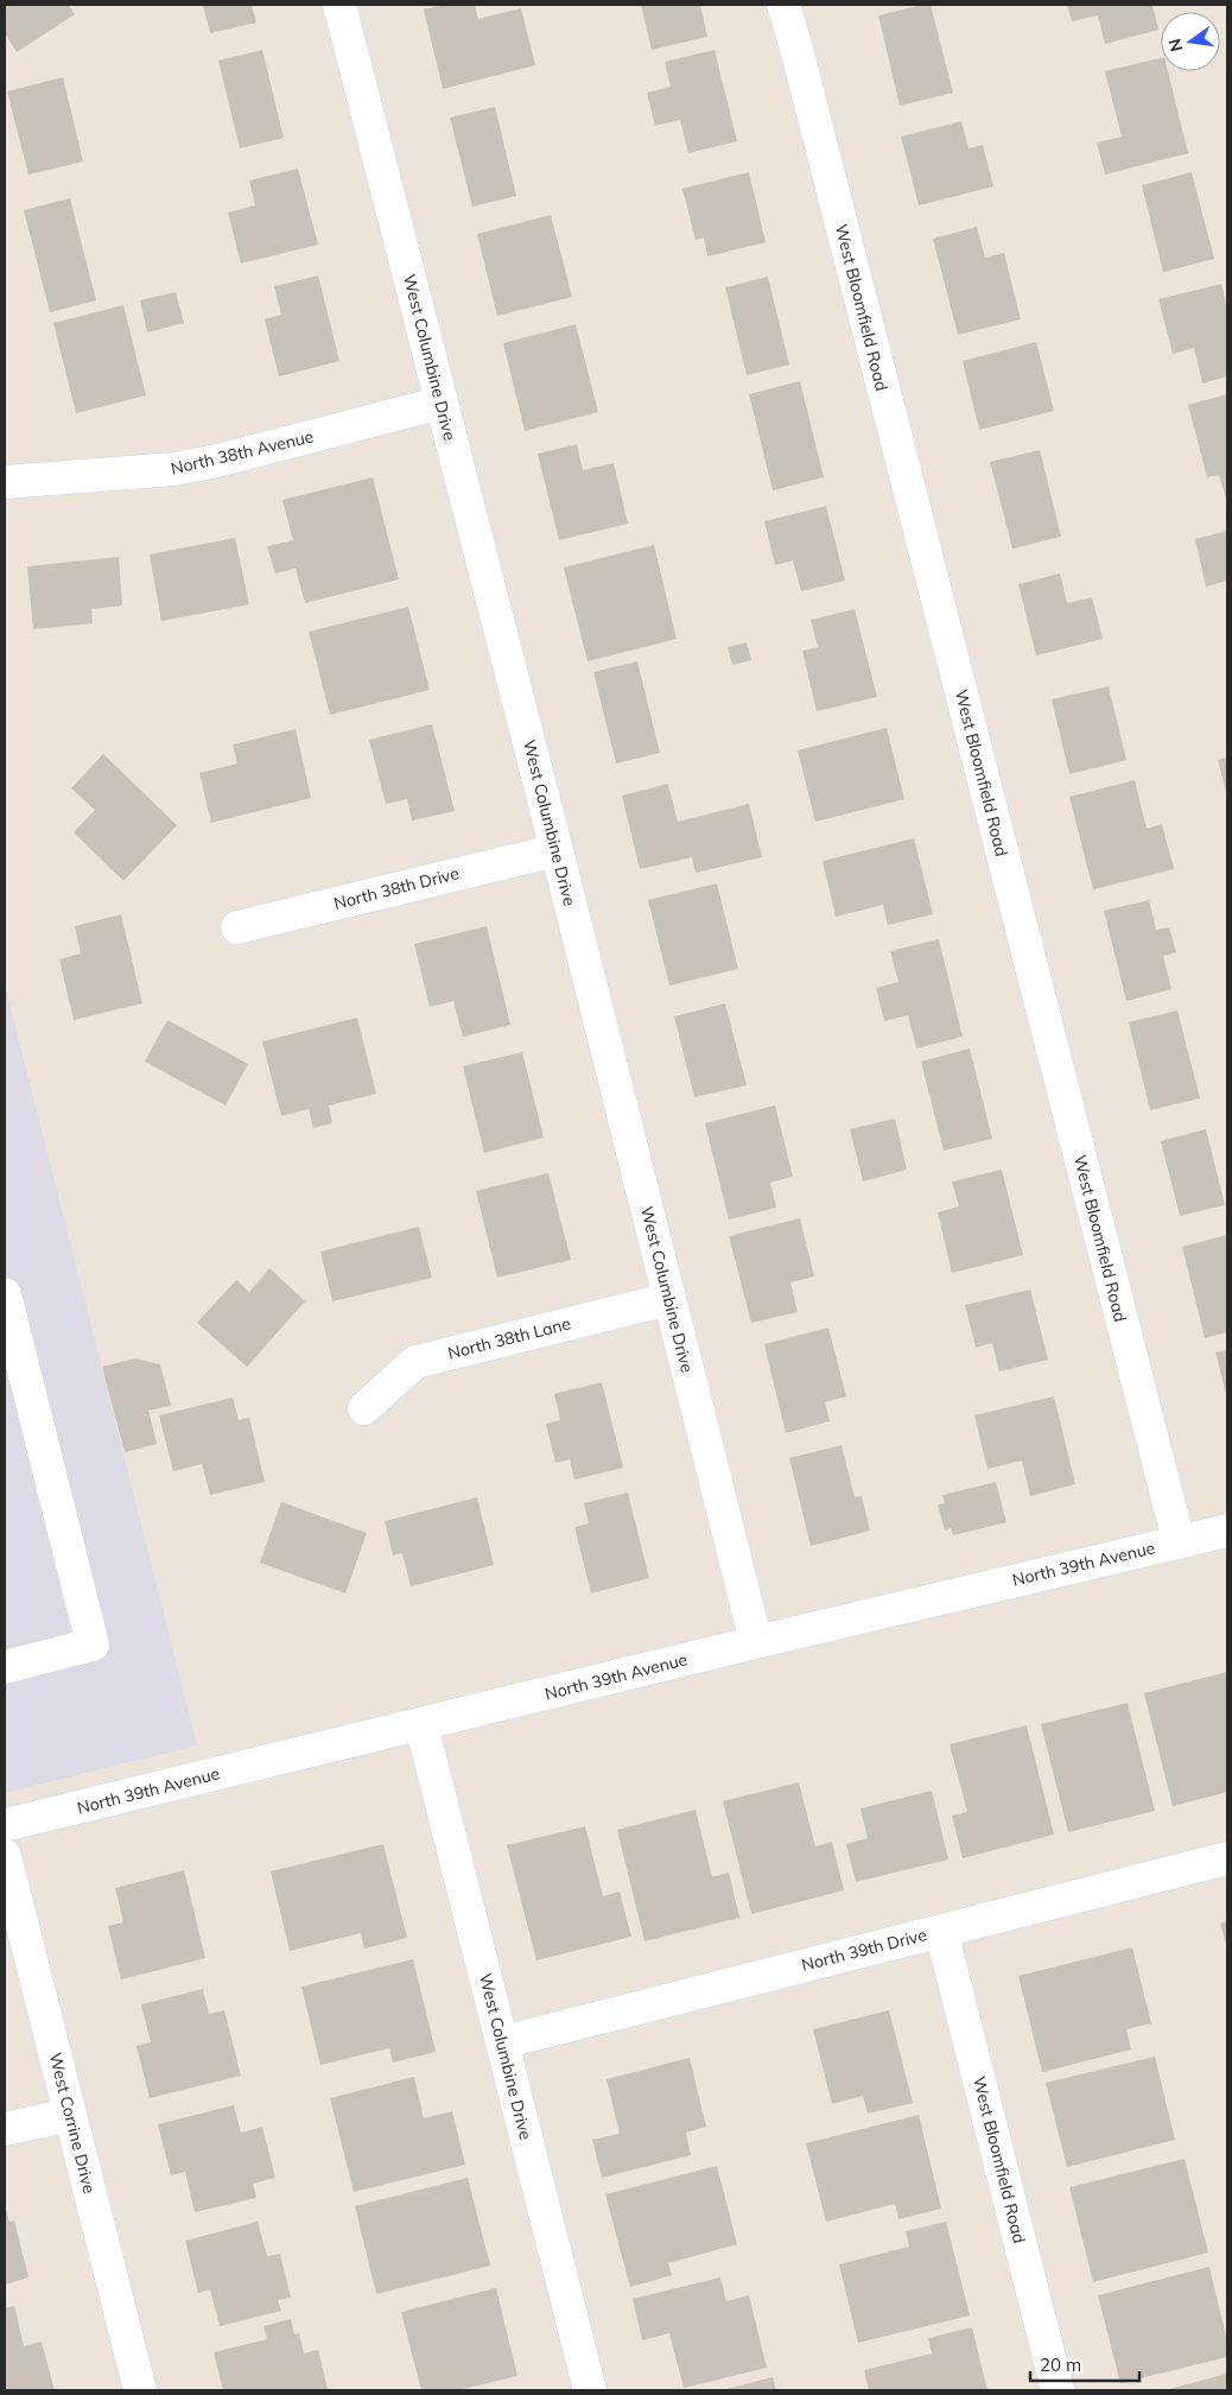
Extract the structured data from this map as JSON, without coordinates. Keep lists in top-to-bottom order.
{
  "streets": {
    "street": [
      "West Bloomfield Road",
      "West Columbine Drive",
      "North 38th Avenue",
      "North 38th Drive",
      "North 38th Lane",
      "North 39th Avenue",
      "North 39th Drive",
      "West Corrine Drive"
    ]
  },
  "crossings": [
    ["West Bloomfield Road", "North 39th Avenue"],
    ["West Bloomfield Road", "North 39th Drive"],
    ["West Columbine Drive", "North 38th Avenue"],
    ["West Columbine Drive", "North 38th Drive"],
    ["West Columbine Drive", "North 38th Lane"],
    ["West Columbine Drive", "North 39th Avenue"],
    ["West Columbine Drive", "North 39th Drive"]
  ],
  "scale_bar": "20 m",
  "north": "left"
}
